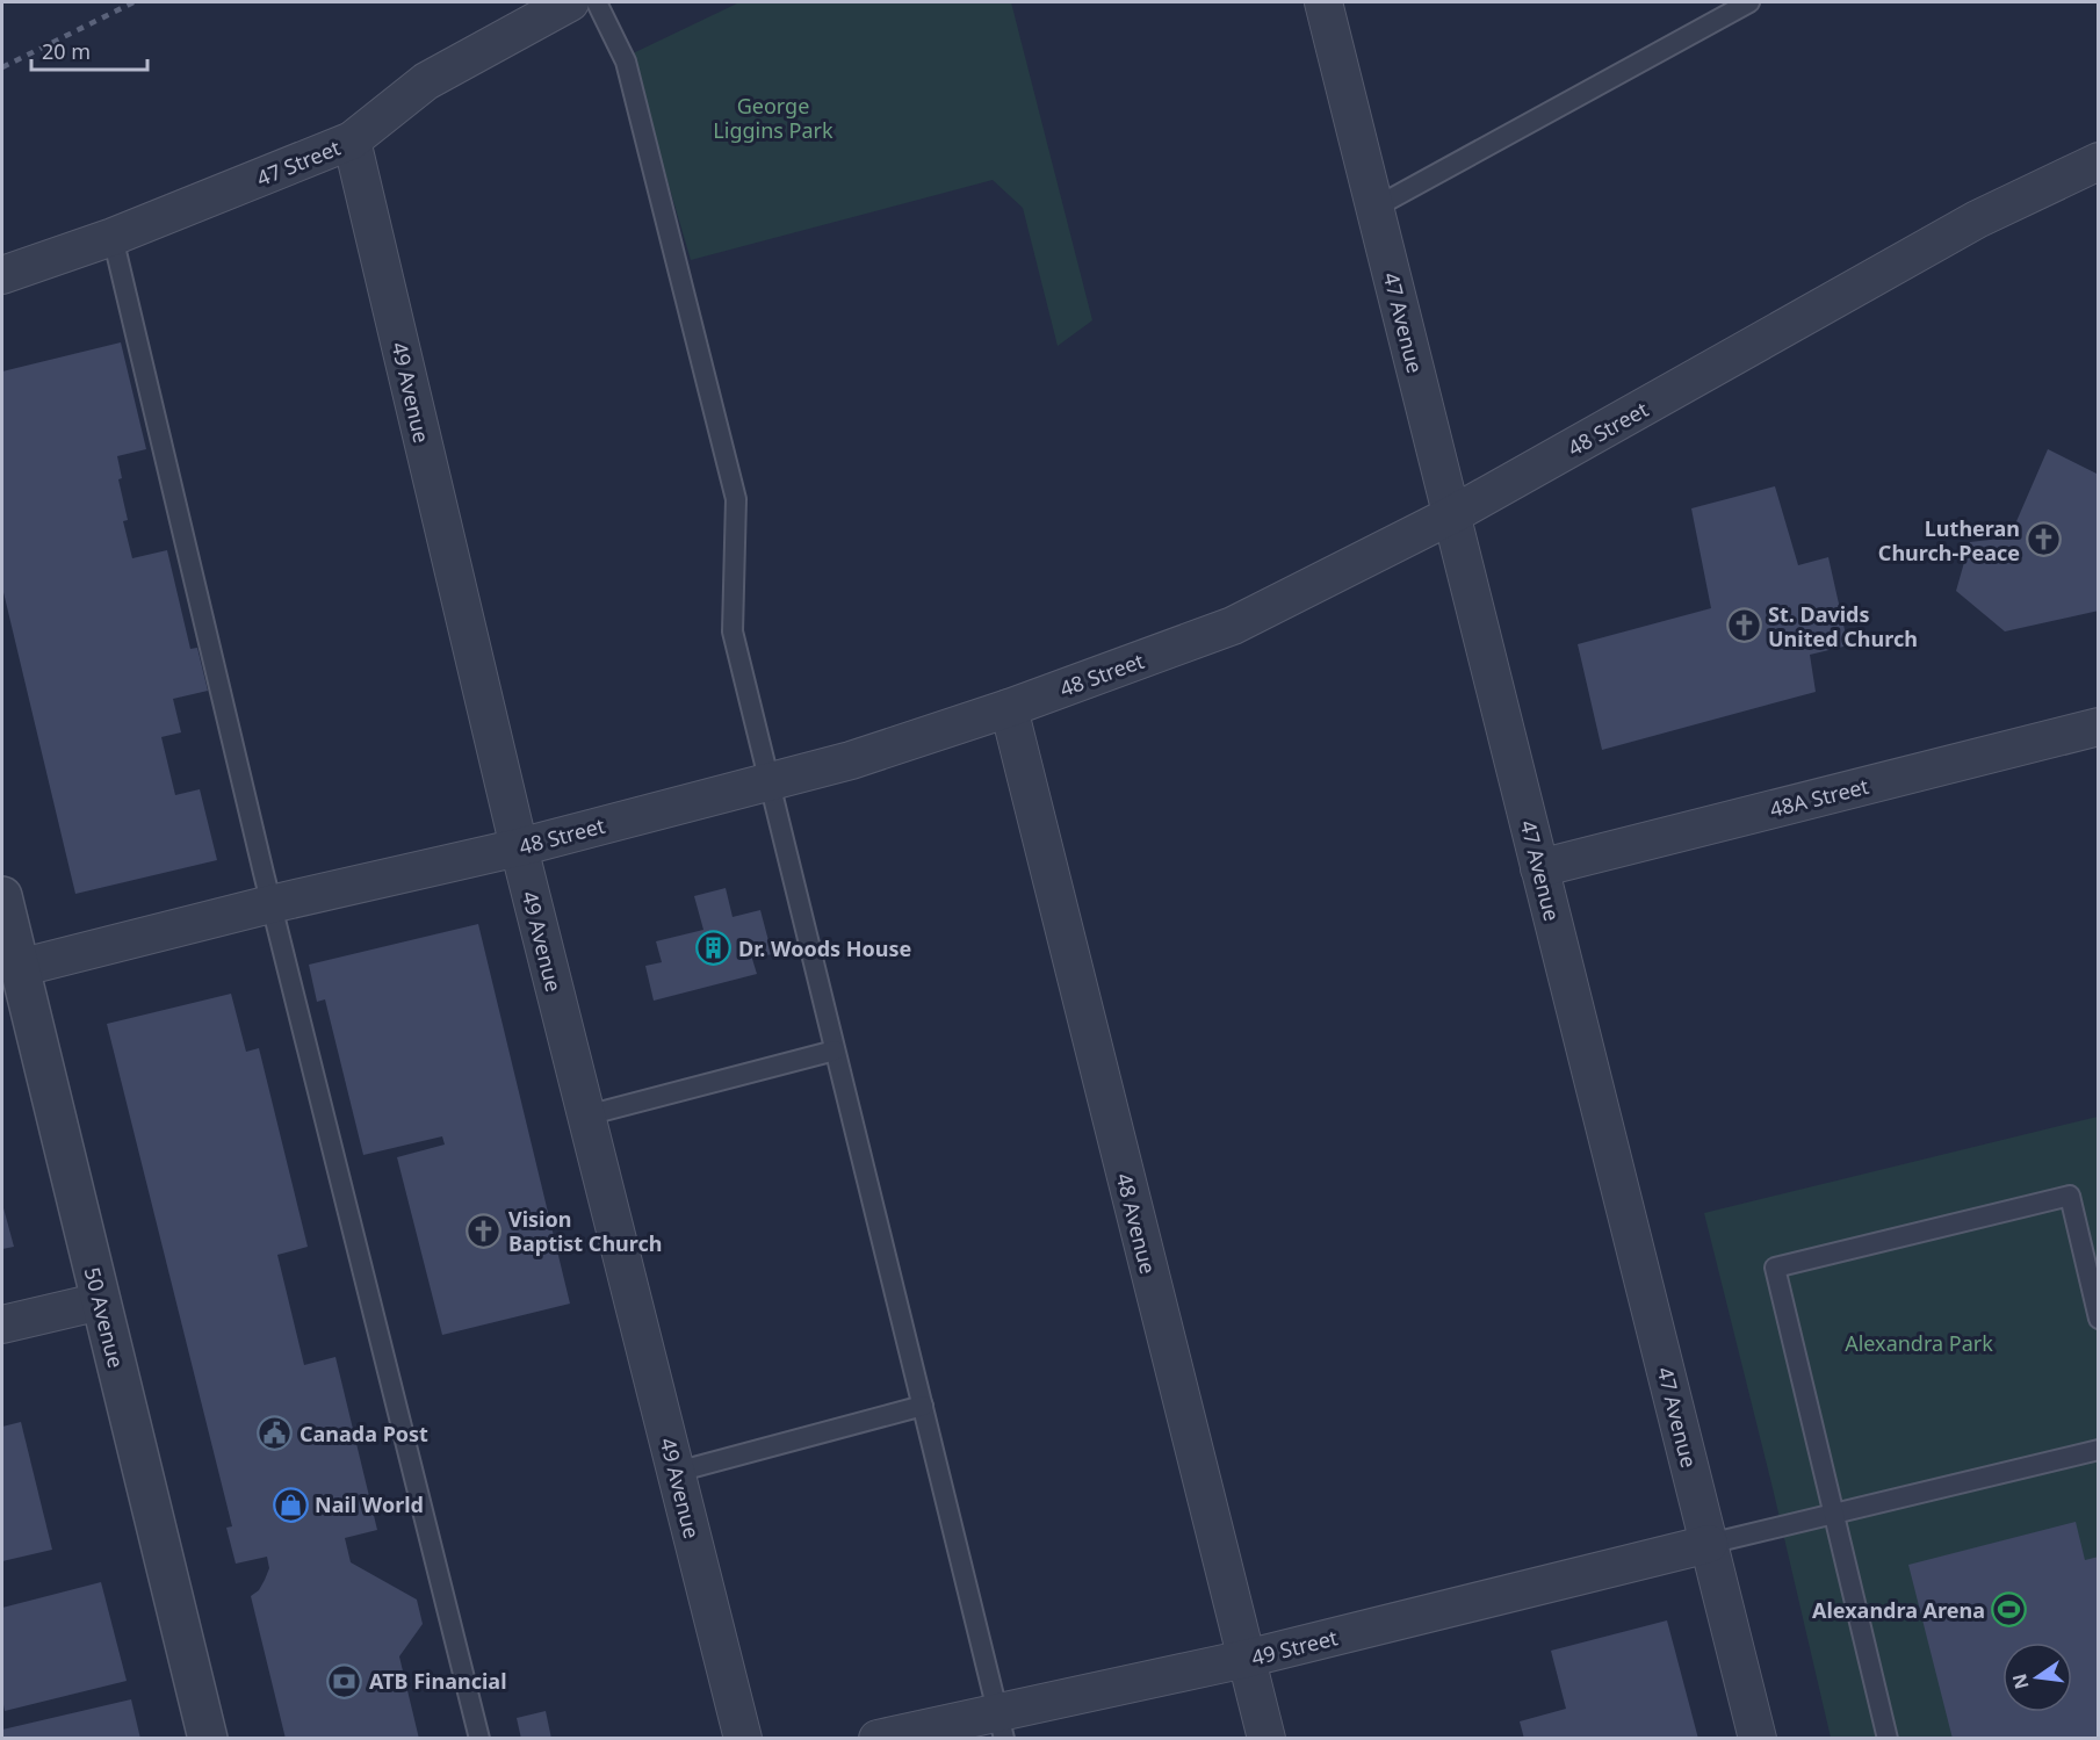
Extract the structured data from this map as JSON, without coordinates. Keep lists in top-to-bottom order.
{
  "streets": {
    "street": [
      "47 Street",
      "47 Avenue",
      "49 Avenue",
      "48 Street",
      "48A Street",
      "48 Avenue",
      "50 Avenue",
      "49 Street"
    ]
  },
  "crossings": [
    ["47 Street", "49 Avenue"],
    ["47 Avenue", "48 Street"],
    ["47 Avenue", "48A Street"],
    ["47 Avenue", "49 Street"],
    ["49 Avenue", "48 Street"],
    ["48 Street", "48 Avenue"],
    ["48 Street", "50 Avenue"],
    ["48 Avenue", "49 Street"]
  ],
  "parks": ["George Liggins Park", "Alexandra Park"],
  "places": {
    "church": ["Lutheran Church-Peace", "St. Davids United Church", "Vision Baptist Church"],
    "building": ["Dr. Woods House"],
    "public building": ["Canada Post"],
    "shop": ["Nail World"],
    "sports": ["Alexandra Arena"],
    "bank": ["ATB Financial"]
  },
  "scale_bar": "20 m",
  "north": "left"
}
